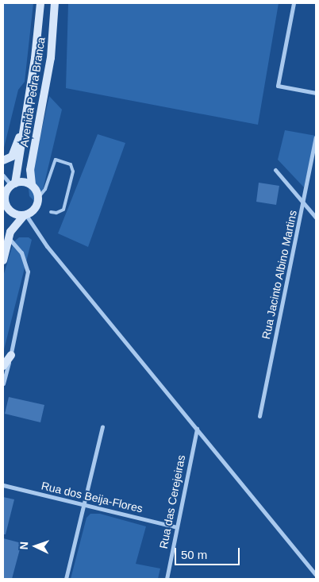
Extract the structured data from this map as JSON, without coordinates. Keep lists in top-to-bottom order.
{
  "streets": {
    "main road": ["Avenida Pedra Branca"],
    "street": ["Rua Jacinto Albino Martins", "Rua dos Beija-Flores", "Rua das Cerejeiras"]
  },
  "crossings": [
    ["Rua dos Beija-Flores", "Rua das Cerejeiras"]
  ],
  "scale_bar": "50 m",
  "north": "left"
}
